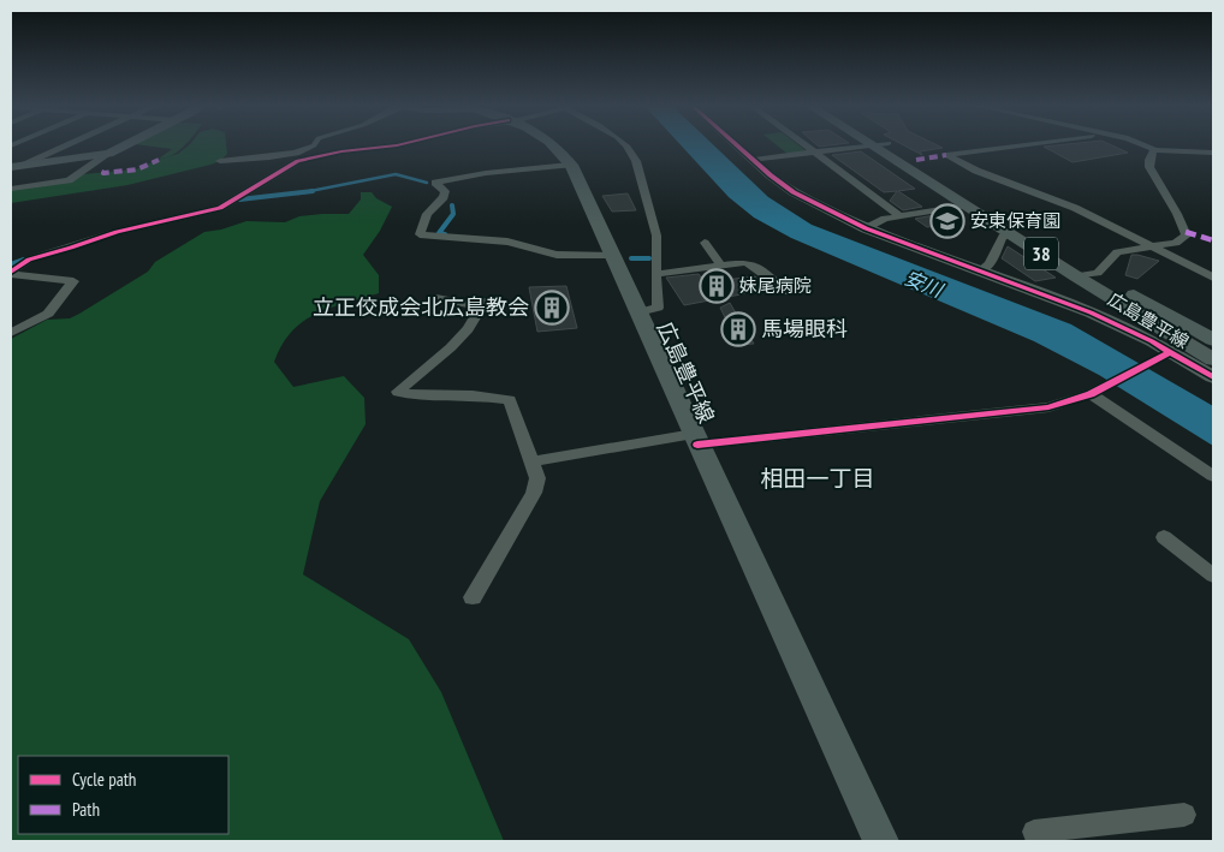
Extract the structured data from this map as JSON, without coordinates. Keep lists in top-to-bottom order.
{
  "streets": {
    "main road": ["38", "広島豊平線"]
  },
  "districts": ["相田一丁目"],
  "water": ["安川"],
  "places": {
    "school or university": ["安東保育園"],
    "building": ["妹尾病院", "立正佼成会北広島教会", "馬場眼科"]
  },
  "legend": ["Cycle path", "Path"]
}
